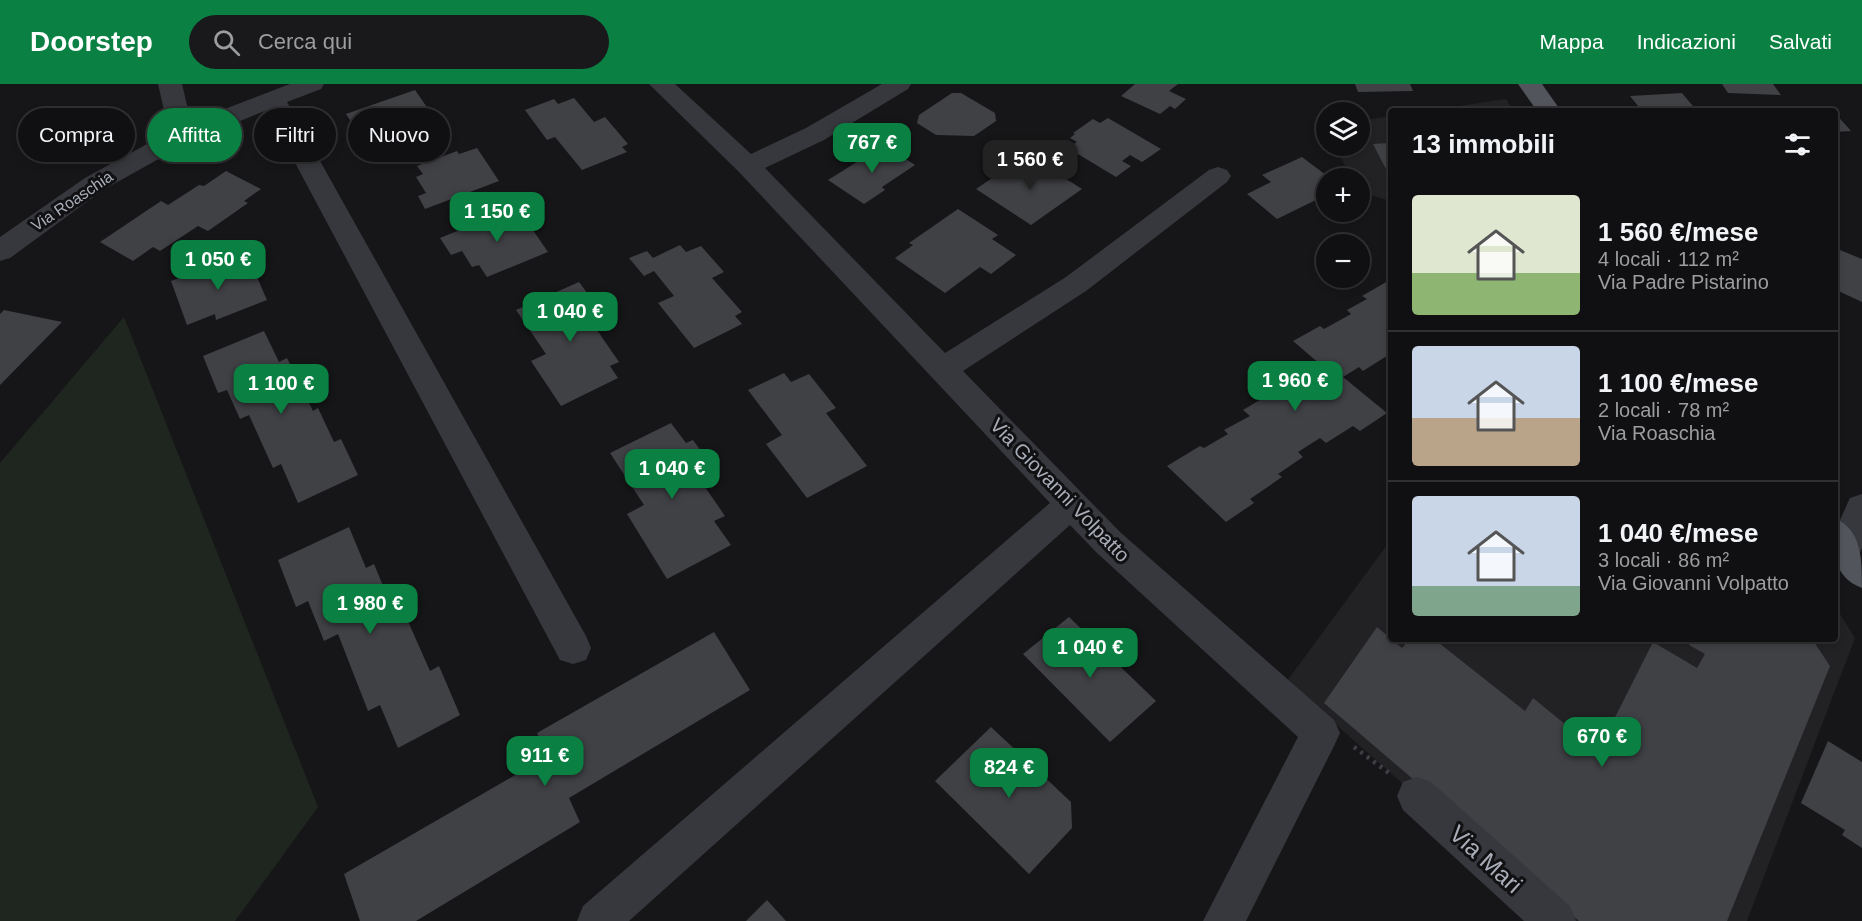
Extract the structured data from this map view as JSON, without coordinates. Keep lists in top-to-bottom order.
{
  "streets": {
    "street": ["Via Roaschia", "Via Giovanni Volpatto", "Via Mari"]
  },
  "page": {
    "header": "Doorstep",
    "search": "Cerca qui",
    "nav": ["Mappa", "Indicazioni", "Salvati"],
    "map_buttons": ["+", "−"],
    "chip": [
      "Compra",
      "Affitta",
      "Filtri",
      "Nuovo"
    ],
    "heading": "13 immobili",
    "price": [
      "767 €",
      "1 560 €",
      "1 150 €",
      "1 050 €",
      "1 040 €",
      "1 960 €",
      "1 100 €",
      "1 040 €",
      "1 980 €",
      "1 040 €",
      "670 €",
      "911 €",
      "824 €"
    ],
    "list": [
      {
        "name": "1 560 €/mese",
        "note": "4 locali · 112 m² · Via Padre Pistarino"
      },
      {
        "name": "1 100 €/mese",
        "note": "2 locali · 78 m² · Via Roaschia"
      },
      {
        "name": "1 040 €/mese",
        "note": "3 locali · 86 m² · Via Giovanni Volpatto"
      }
    ]
  }
}
